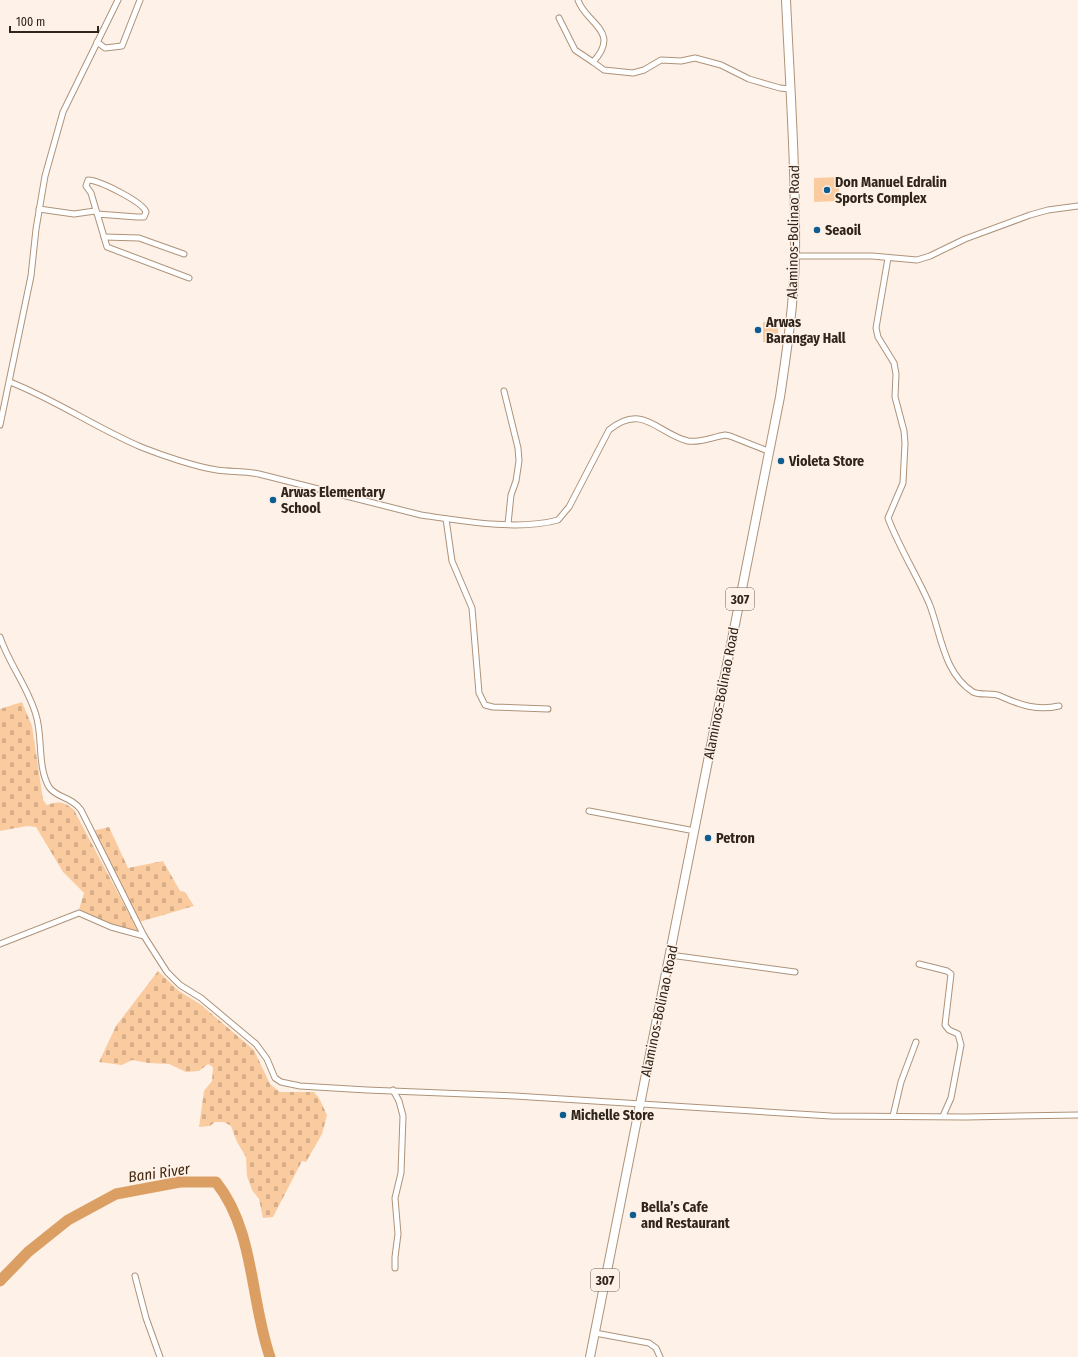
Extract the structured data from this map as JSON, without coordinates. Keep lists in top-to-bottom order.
{
  "streets": {
    "main road": ["Alaminos-Bolinao Road", "307"]
  },
  "water": ["Bani River"],
  "places": [
    "Don Manuel Edralin Sports Complex",
    "Seaoil",
    "Arwas Barangay Hall",
    "Violeta Store",
    "Arwas Elementary School",
    "Petron",
    "Michelle Store",
    "Bella’s Cafe and Restaurant"
  ],
  "scale_bar": "100 m"
}
